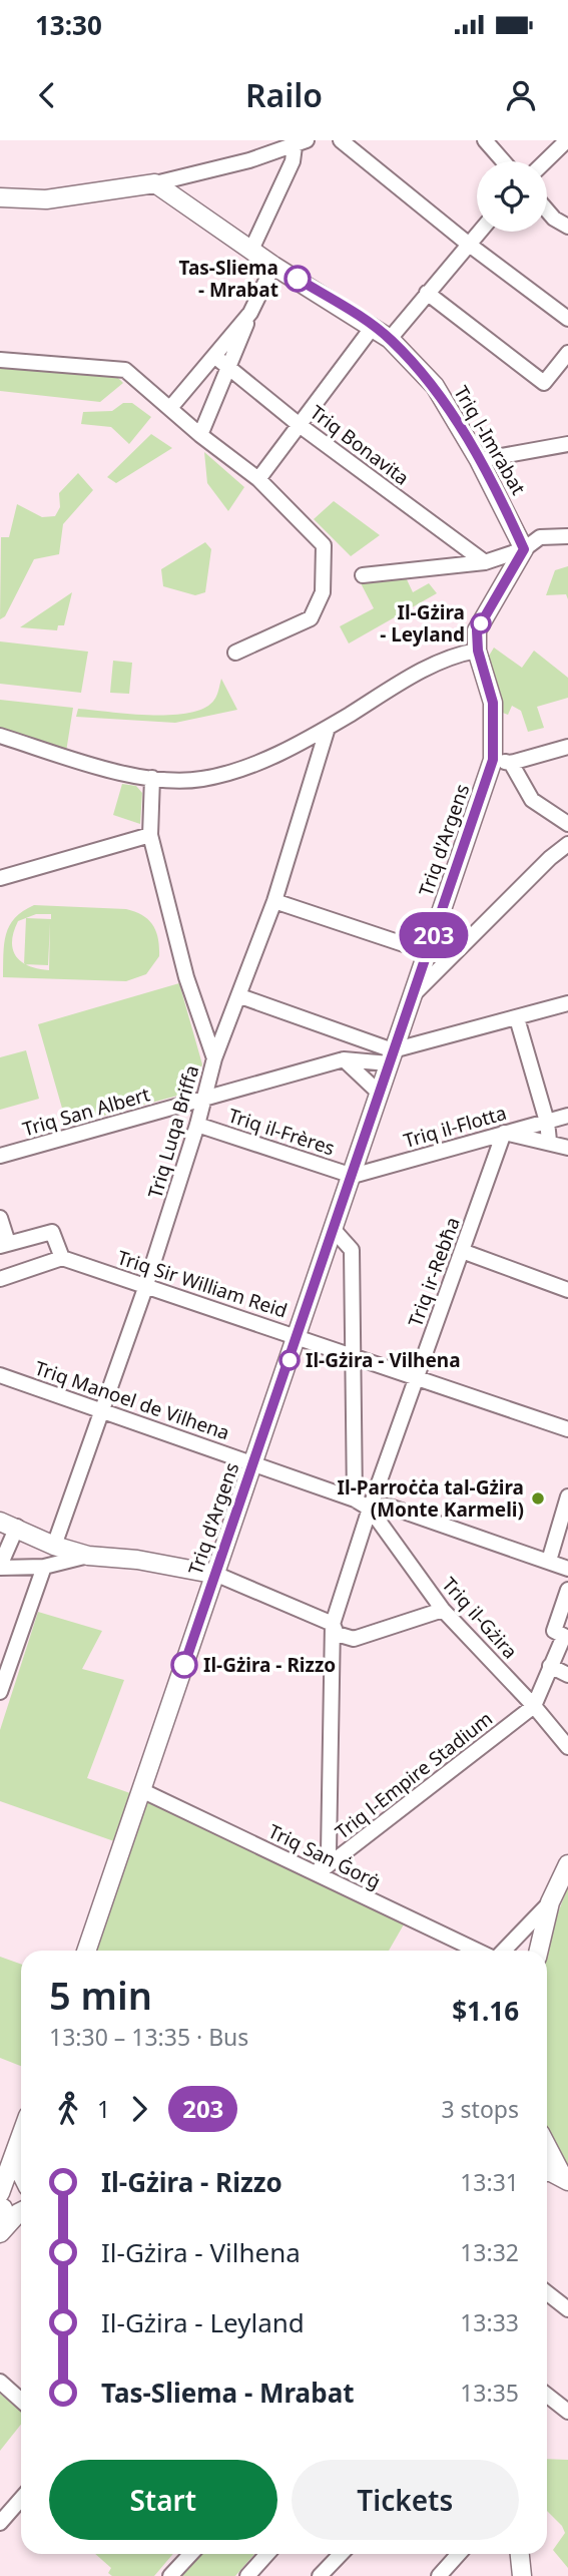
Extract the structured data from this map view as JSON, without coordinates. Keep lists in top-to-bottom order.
{
  "streets": {
    "main road": ["Triq l-Imrabat", "Triq d'Argens"],
    "street": [
      "Triq Bonavita",
      "Triq San Albert",
      "Triq il-Flotta",
      "Triq Luqa Briffa",
      "Triq il-Frères",
      "Triq ir-Rebħa",
      "Triq Sir William Reid",
      "Triq Manoel de Vilhena",
      "Triq il-Gżira",
      "Triq l-Empire Stadium",
      "Triq San Ġorġ"
    ]
  },
  "crossings": [
    ["Triq d'Argens", "Triq San Albert"],
    ["Triq d'Argens", "Triq il-Flotta"],
    ["Triq d'Argens", "Triq il-Frères"],
    ["Triq d'Argens", "Triq Sir William Reid"],
    ["Triq d'Argens", "Triq Manoel de Vilhena"],
    ["Triq d'Argens", "Triq San Ġorġ"],
    ["Triq San Albert", "Triq Luqa Briffa"],
    ["Triq il-Flotta", "Triq il-Frères"],
    ["Triq il-Flotta", "Triq ir-Rebħa"],
    ["Triq Luqa Briffa", "Triq il-Frères"],
    ["Triq Luqa Briffa", "Triq Sir William Reid"],
    ["Triq Luqa Briffa", "Triq Manoel de Vilhena"],
    ["Triq ir-Rebħa", "Triq Sir William Reid"],
    ["Triq ir-Rebħa", "Triq Manoel de Vilhena"],
    ["Triq ir-Rebħa", "Triq il-Gżira"],
    ["Triq ir-Rebħa", "Triq l-Empire Stadium"],
    ["Triq ir-Rebħa", "Triq San Ġorġ"],
    ["Triq Manoel de Vilhena", "Triq il-Gżira"],
    ["Triq il-Gżira", "Triq l-Empire Stadium"],
    ["Triq l-Empire Stadium", "Triq San Ġorġ"]
  ],
  "places": [
    "Tas-Sliema - Mrabat",
    "Il-Gżira - Leyland",
    "Il-Gżira - Vilhena",
    "Il-Parroċċa tal-Gżira (Monte Karmeli)",
    "Il-Gżira - Rizzo"
  ],
  "lines": ["bus line 203"],
  "page": {
    "status": "13:30",
    "header": "Railo",
    "on_map": "203",
    "heading": ["5 min", "13:30 – 13:35 · Bus", "$1.16"],
    "legs": ["1", "203", "3 stops"],
    "list": [
      {
        "name": "Il-Gżira - Rizzo",
        "value": "13:31"
      },
      {
        "name": "Il-Gżira - Vilhena",
        "value": "13:32"
      },
      {
        "name": "Il-Gżira - Leyland",
        "value": "13:33"
      },
      {
        "name": "Tas-Sliema - Mrabat",
        "value": "13:35"
      }
    ],
    "buttons": ["Start", "Tickets"]
  }
}
